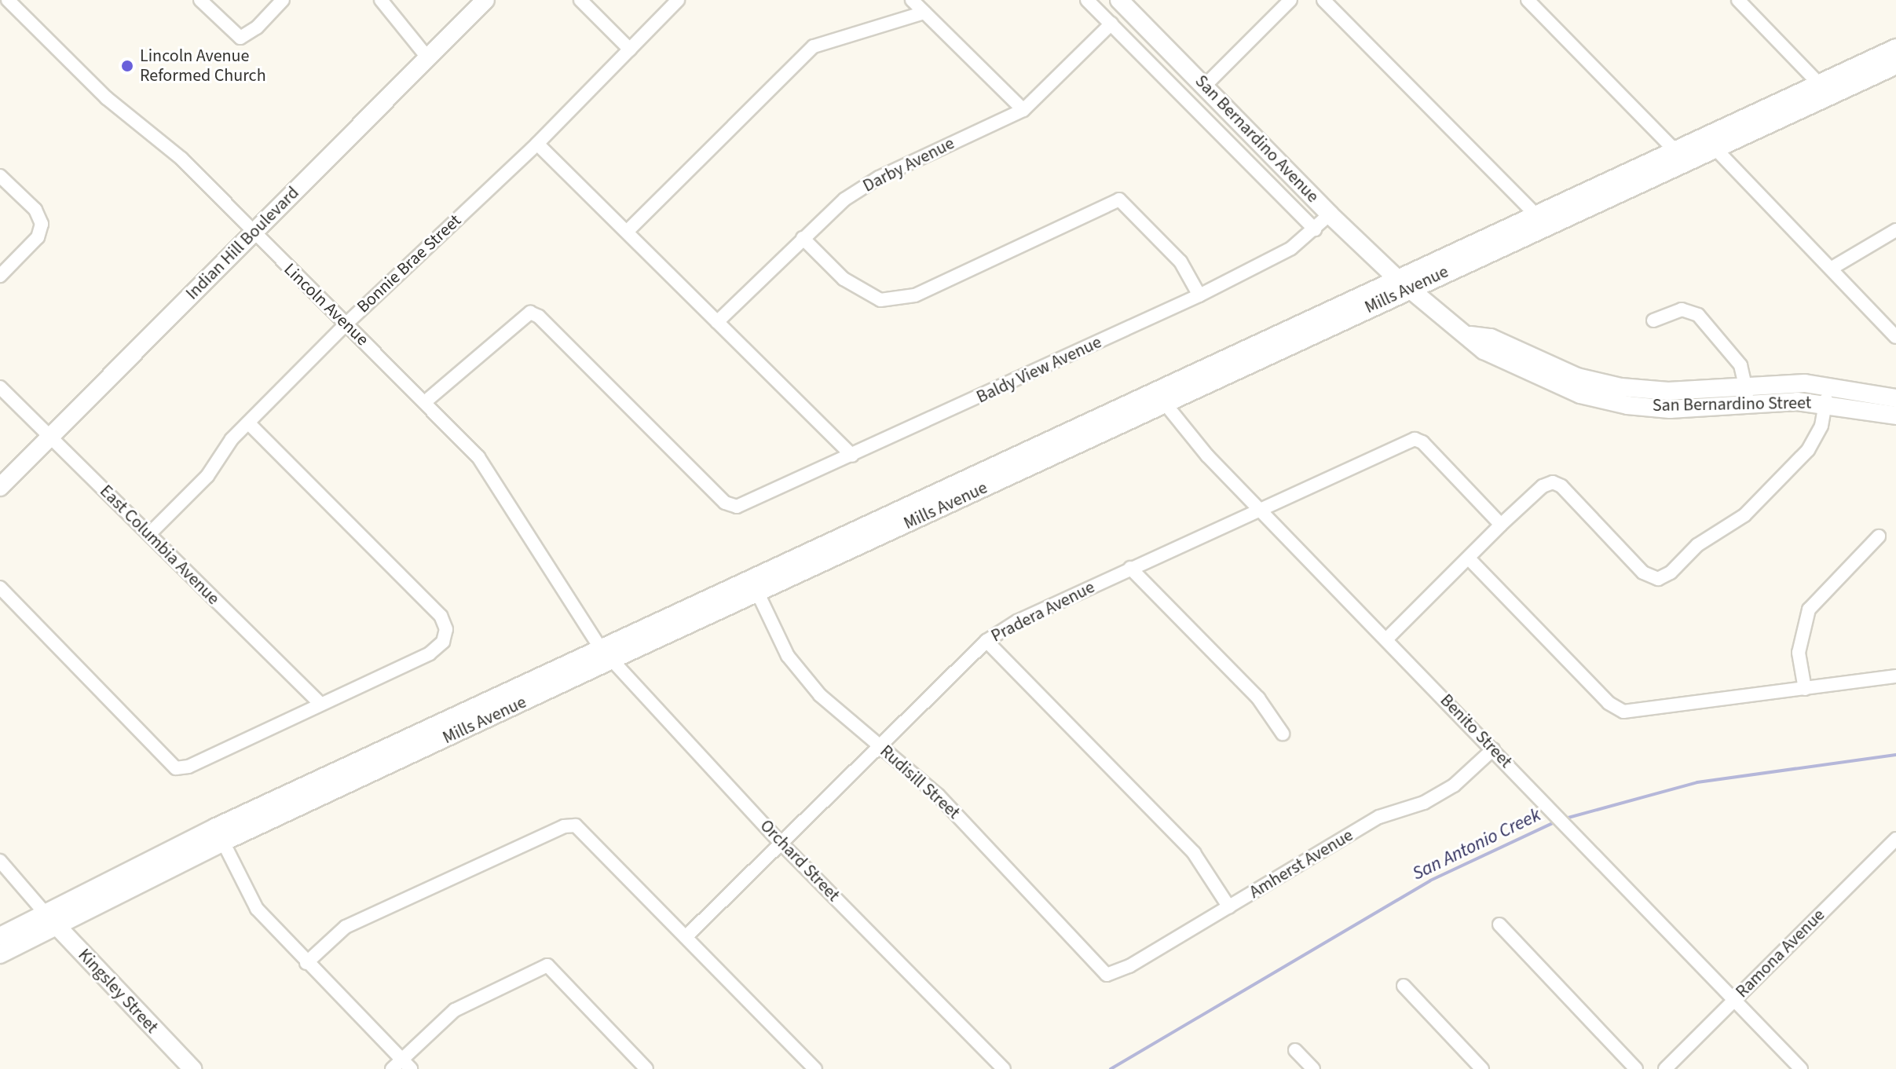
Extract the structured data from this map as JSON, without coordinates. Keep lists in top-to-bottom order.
{
  "streets": {
    "main road": [
      "San Bernardino Avenue",
      "Indian Hill Boulevard",
      "Mills Avenue",
      "San Bernardino Street",
      "Kingsley Street"
    ],
    "street": [
      "Darby Avenue",
      "Bonnie Brae Street",
      "Lincoln Avenue",
      "Baldy View Avenue",
      "East Columbia Avenue",
      "Pradera Avenue",
      "Benito Street",
      "Rudisill Street",
      "Orchard Street",
      "Amherst Avenue",
      "Ramona Avenue"
    ]
  },
  "crossings": [
    ["San Bernardino Avenue", "Mills Avenue"],
    ["San Bernardino Avenue", "Baldy View Avenue"],
    ["San Bernardino Avenue", "San Bernardino Street"],
    ["Indian Hill Boulevard", "Lincoln Avenue"],
    ["Indian Hill Boulevard", "East Columbia Avenue"],
    ["Bonnie Brae Street", "Lincoln Avenue"],
    ["Bonnie Brae Street", "East Columbia Avenue"],
    ["Mills Avenue", "Lincoln Avenue"],
    ["Mills Avenue", "San Bernardino Street"],
    ["Mills Avenue", "Benito Street"],
    ["Mills Avenue", "Rudisill Street"],
    ["Mills Avenue", "Orchard Street"],
    ["Mills Avenue", "Kingsley Street"],
    ["Lincoln Avenue", "Baldy View Avenue"],
    ["Lincoln Avenue", "Orchard Street"],
    ["Pradera Avenue", "Benito Street"],
    ["Pradera Avenue", "Rudisill Street"],
    ["Pradera Avenue", "Orchard Street"],
    ["Benito Street", "Amherst Avenue"],
    ["Benito Street", "Ramona Avenue"],
    ["Rudisill Street", "Amherst Avenue"]
  ],
  "water": ["San Antonio Creek"],
  "places": ["Lincoln Avenue Reformed Church"]
}
